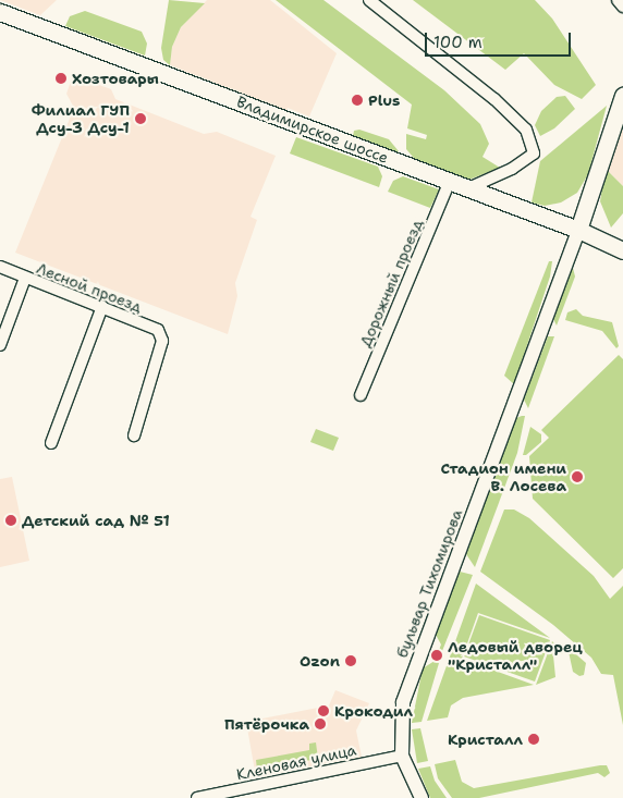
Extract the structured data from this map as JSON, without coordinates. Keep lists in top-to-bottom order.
{
  "streets": {
    "main road": ["Владимирское шоссе"],
    "street": [
      "Дорожный проезд",
      "Лесной проезд",
      "бульвар Тихомирова",
      "Кленовая улица"
    ]
  },
  "crossings": [
    ["Владимирское шоссе", "Дорожный проезд"],
    ["Владимирское шоссе", "бульвар Тихомирова"],
    ["бульвар Тихомирова", "Кленовая улица"]
  ],
  "places": [
    "Хозтовары",
    "Plus",
    "Филиал ГУП Дсу-3 Дсу-1",
    "Стадион имени В. Лосева",
    "Детский сад № 51",
    "Ледовый дворец \"Кристалл\"",
    "Ozon",
    "Крокодил",
    "Пятёрочка",
    "Кристалл"
  ],
  "scale_bar": "100 m"
}
